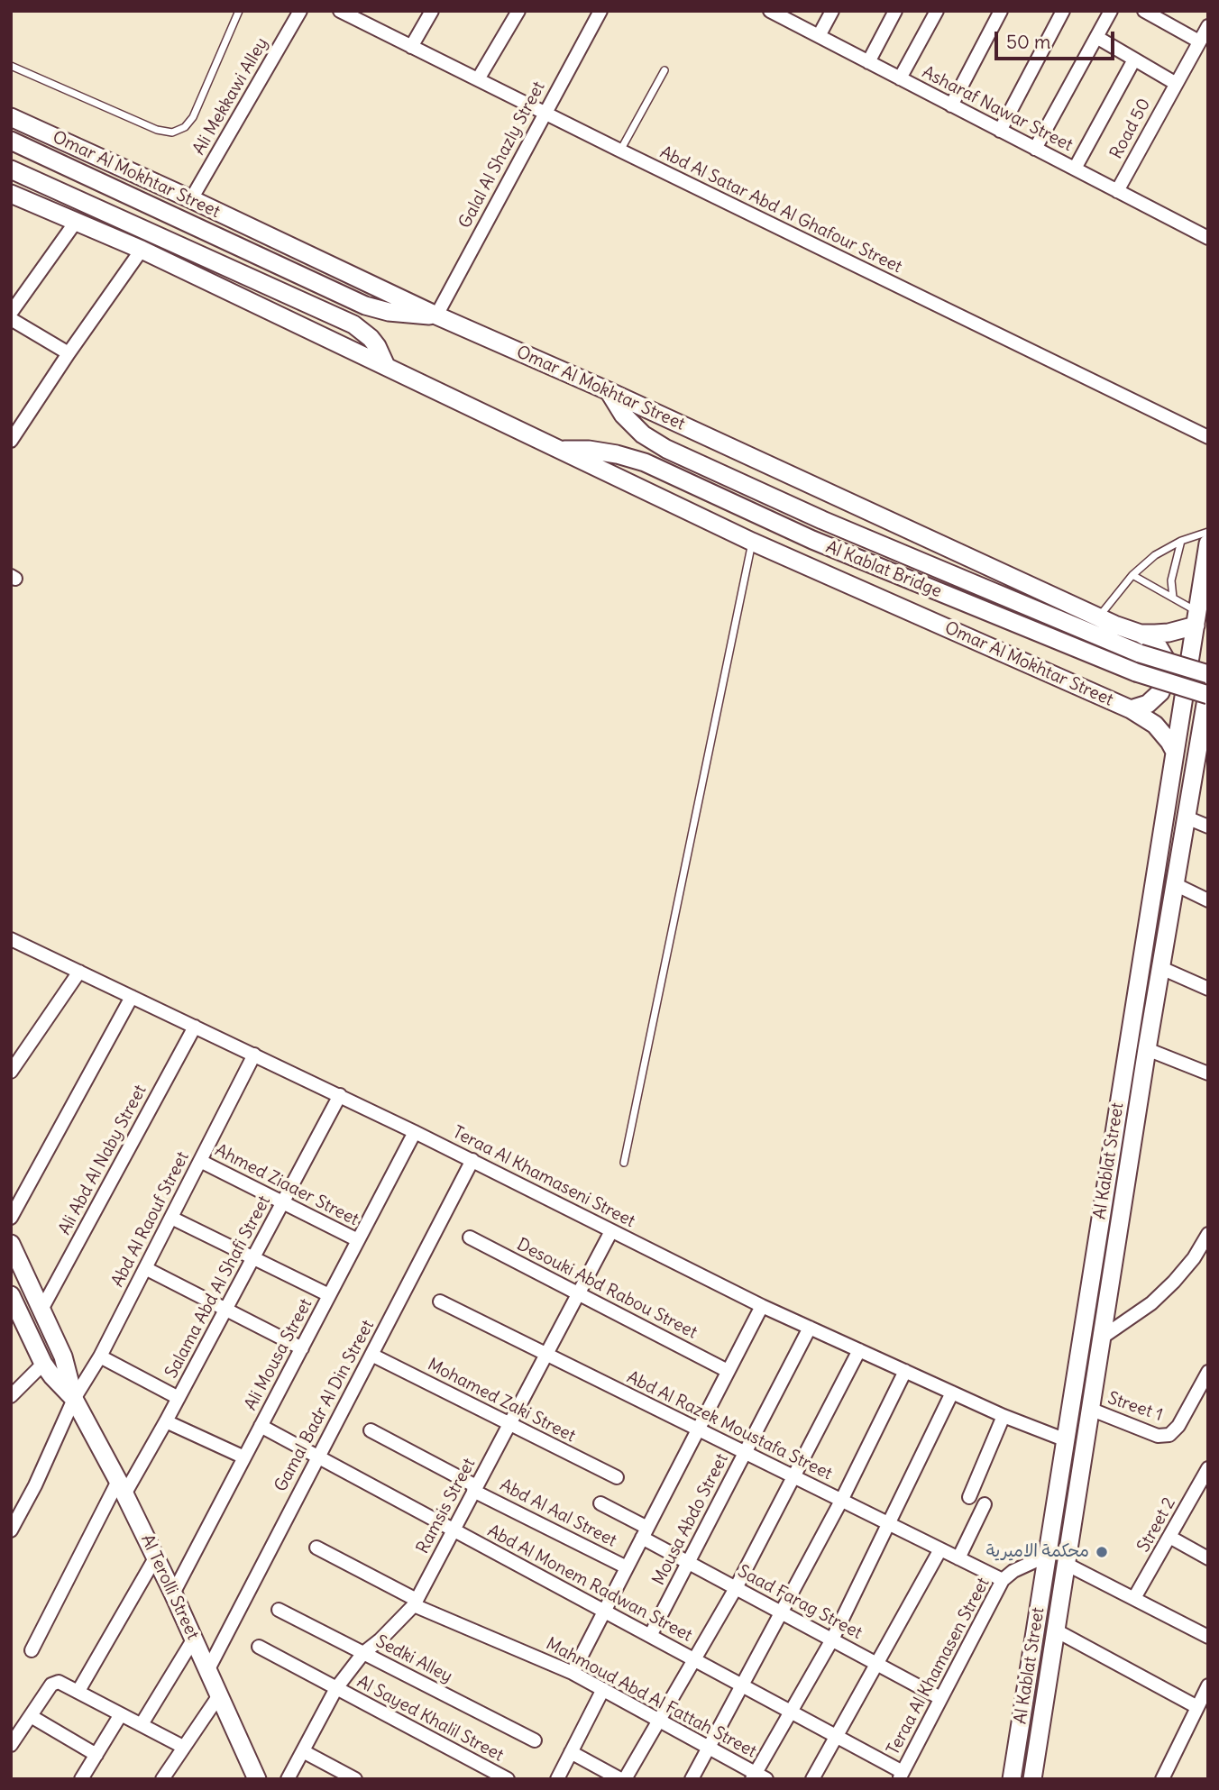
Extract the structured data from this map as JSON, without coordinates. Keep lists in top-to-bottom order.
{
  "streets": {
    "main road": [
      "Omar Al Mokhtar Street",
      "Al Kablat Bridge",
      "Al Kablat Street",
      "Al Terolli Street"
    ],
    "street": [
      "Ali Mekkawi Alley",
      "Asharaf Nawar Street",
      "Road 50",
      "Galal Al Shazly Street",
      "Abd Al Satar Abd Al Ghafour Street",
      "Ali Abd Al Naby Street",
      "Teraa Al Khamaseni Street",
      "Ahmed Ziaaer Street",
      "Abd Al Raouf Street",
      "Salama Abd Al Shafi Street",
      "Desouki Abd Rabou Street",
      "Ali Mousa Street",
      "Mohamed Zaki Street",
      "Gamal Badr Al Din Street",
      "Street 1",
      "Abd Al Razek Moustafa Street",
      "Ramsis Street",
      "Abd Al Aal Street",
      "Mousa Abdo Street",
      "Street 2",
      "Abd Al Monem Radwan Street",
      "Saad Farag Street",
      "Sedki Alley",
      "Teraa Al Khamasen Street",
      "Mahmoud Abd Al Fattah Street",
      "Al Sayed Khalil Street"
    ]
  },
  "crossings": [
    ["Ali Mekkawi Alley", "Omar Al Mokhtar Street"],
    ["Asharaf Nawar Street", "Road 50"],
    ["Galal Al Shazly Street", "Omar Al Mokhtar Street"],
    ["Galal Al Shazly Street", "Abd Al Satar Abd Al Ghafour Street"],
    ["Omar Al Mokhtar Street", "Al Kablat Bridge"],
    ["Omar Al Mokhtar Street", "Al Kablat Street"],
    ["Ali Abd Al Naby Street", "Teraa Al Khamaseni Street"],
    ["Ali Abd Al Naby Street", "Al Terolli Street"],
    ["Al Kablat Street", "Teraa Al Khamaseni Street"],
    ["Al Kablat Street", "Street 1"],
    ["Al Kablat Street", "Teraa Al Khamasen Street"],
    ["Teraa Al Khamaseni Street", "Abd Al Raouf Street"],
    ["Teraa Al Khamaseni Street", "Salama Abd Al Shafi Street"],
    ["Teraa Al Khamaseni Street", "Ali Mousa Street"],
    ["Teraa Al Khamaseni Street", "Gamal Badr Al Din Street"],
    ["Teraa Al Khamaseni Street", "Ramsis Street"],
    ["Teraa Al Khamaseni Street", "Mousa Abdo Street"],
    ["Ahmed Ziaaer Street", "Abd Al Raouf Street"],
    ["Ahmed Ziaaer Street", "Salama Abd Al Shafi Street"],
    ["Ahmed Ziaaer Street", "Ali Mousa Street"],
    ["Abd Al Raouf Street", "Al Terolli Street"],
    ["Salama Abd Al Shafi Street", "Al Terolli Street"],
    ["Desouki Abd Rabou Street", "Ramsis Street"],
    ["Ali Mousa Street", "Abd Al Monem Radwan Street"],
    ["Ali Mousa Street", "Al Terolli Street"],
    ["Mohamed Zaki Street", "Gamal Badr Al Din Street"],
    ["Mohamed Zaki Street", "Ramsis Street"],
    ["Gamal Badr Al Din Street", "Abd Al Monem Radwan Street"],
    ["Gamal Badr Al Din Street", "Al Terolli Street"],
    ["Abd Al Razek Moustafa Street", "Ramsis Street"],
    ["Abd Al Razek Moustafa Street", "Mousa Abdo Street"],
    ["Abd Al Razek Moustafa Street", "Teraa Al Khamasen Street"],
    ["Ramsis Street", "Abd Al Aal Street"],
    ["Ramsis Street", "Abd Al Monem Radwan Street"],
    ["Ramsis Street", "Sedki Alley"],
    ["Ramsis Street", "Mahmoud Abd Al Fattah Street"],
    ["Ramsis Street", "Al Sayed Khalil Street"],
    ["Mousa Abdo Street", "Abd Al Monem Radwan Street"],
    ["Mousa Abdo Street", "Saad Farag Street"],
    ["Abd Al Monem Radwan Street", "Teraa Al Khamasen Street"],
    ["Saad Farag Street", "Teraa Al Khamasen Street"]
  ],
  "places": ["محكمة الاميرية"],
  "scale_bar": "50 m"
}
